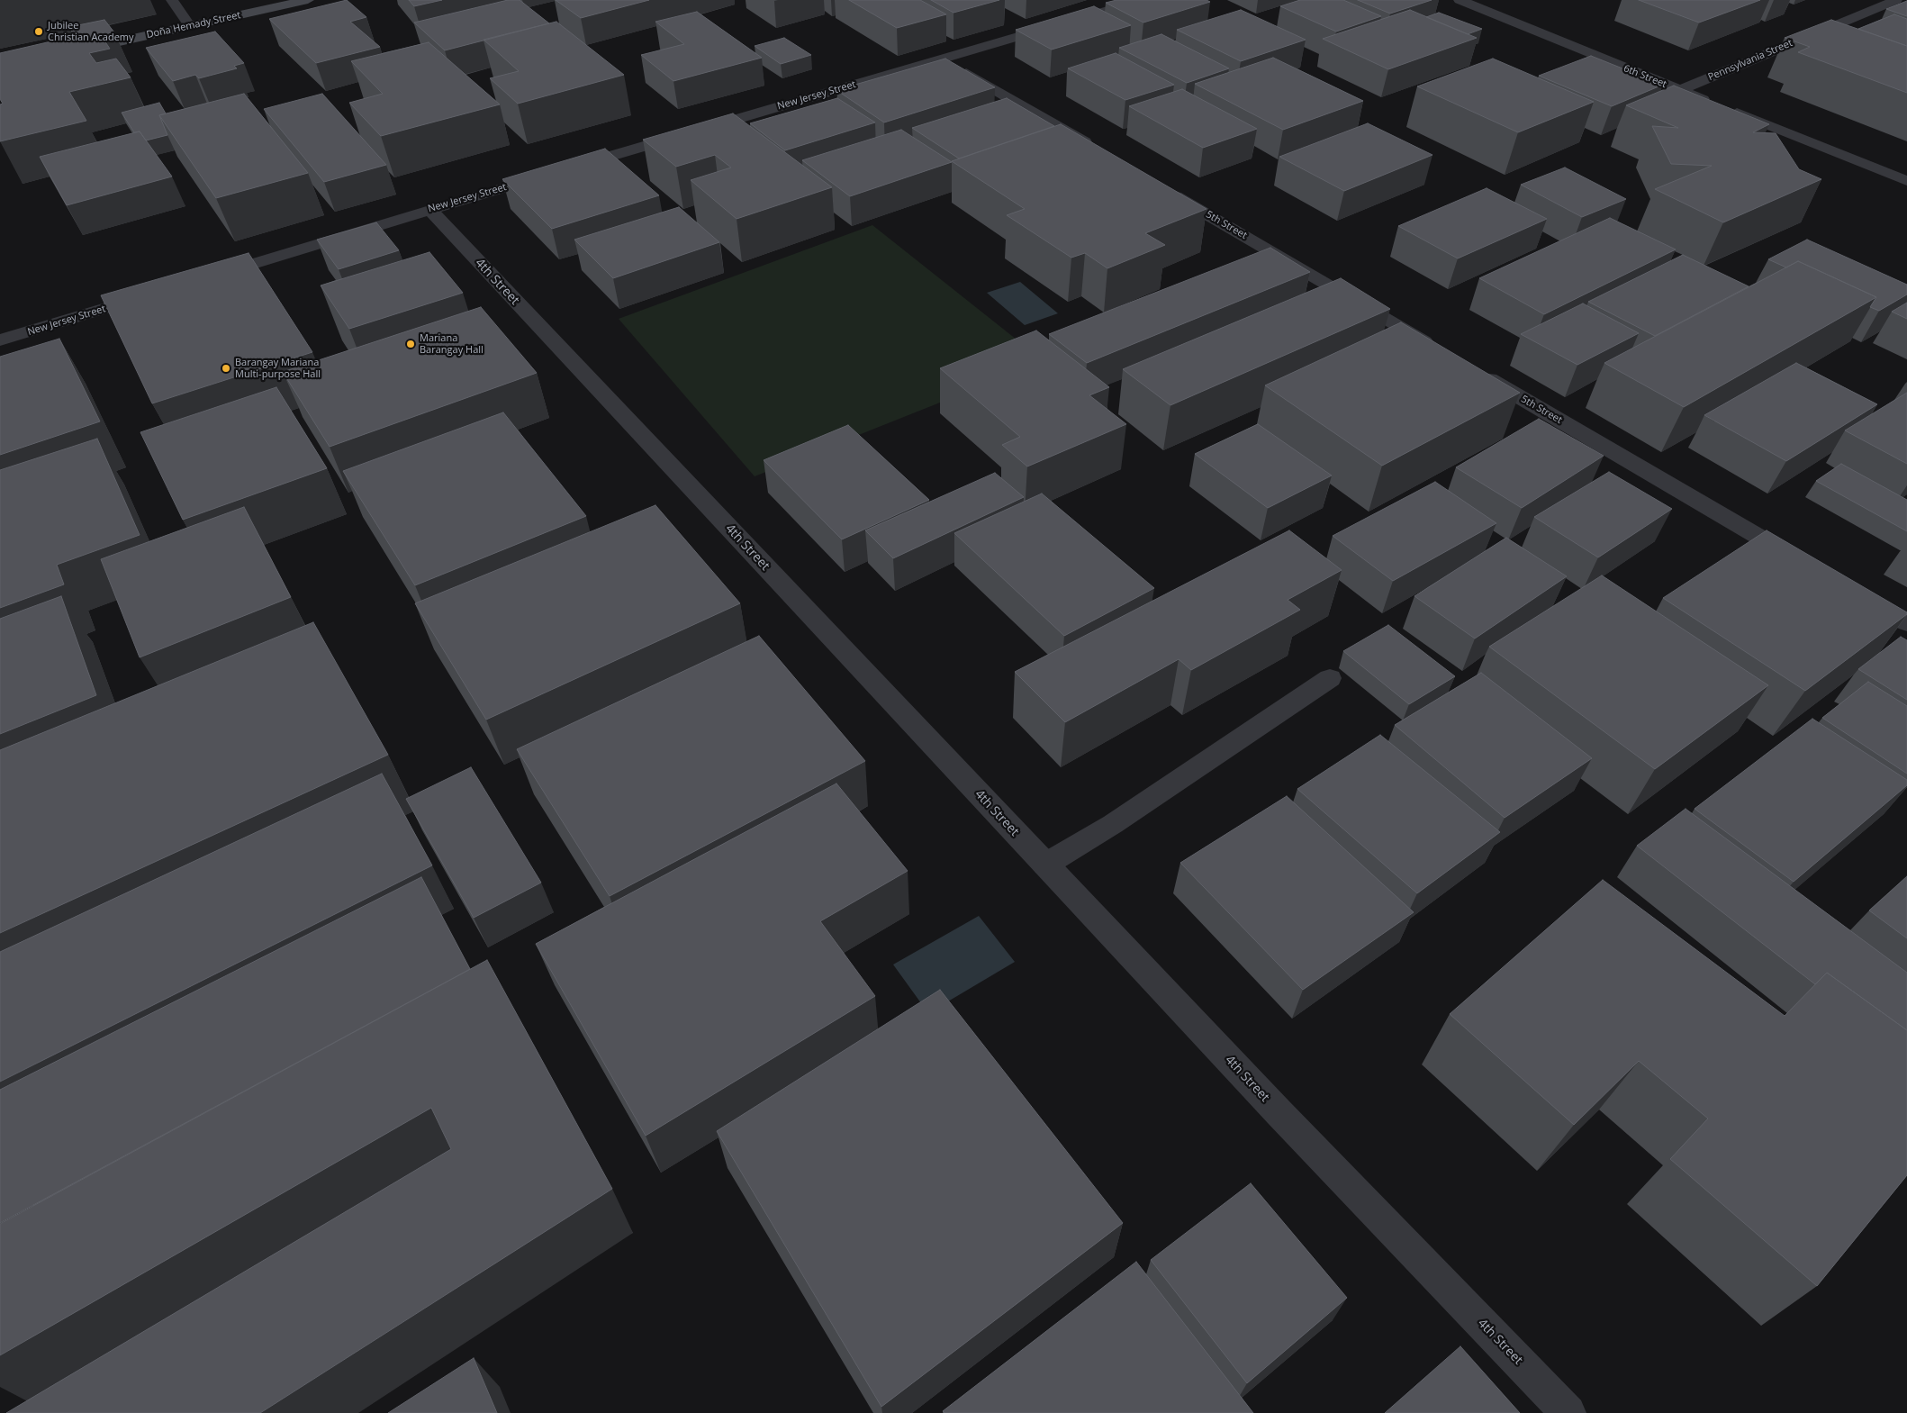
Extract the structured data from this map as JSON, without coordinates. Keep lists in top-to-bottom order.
{
  "streets": {
    "main road": ["Doña Hemady Street"],
    "street": [
      "Pennsylvania Street",
      "6th Street",
      "New Jersey Street",
      "5th Street",
      "4th Street"
    ]
  },
  "crossings": [
    ["Pennsylvania Street", "6th Street"],
    ["New Jersey Street", "4th Street"]
  ],
  "places": ["Jubilee Christian Academy", "Mariana Barangay Hall", "Barangay Mariana Multi-purpose Hall"]
}
